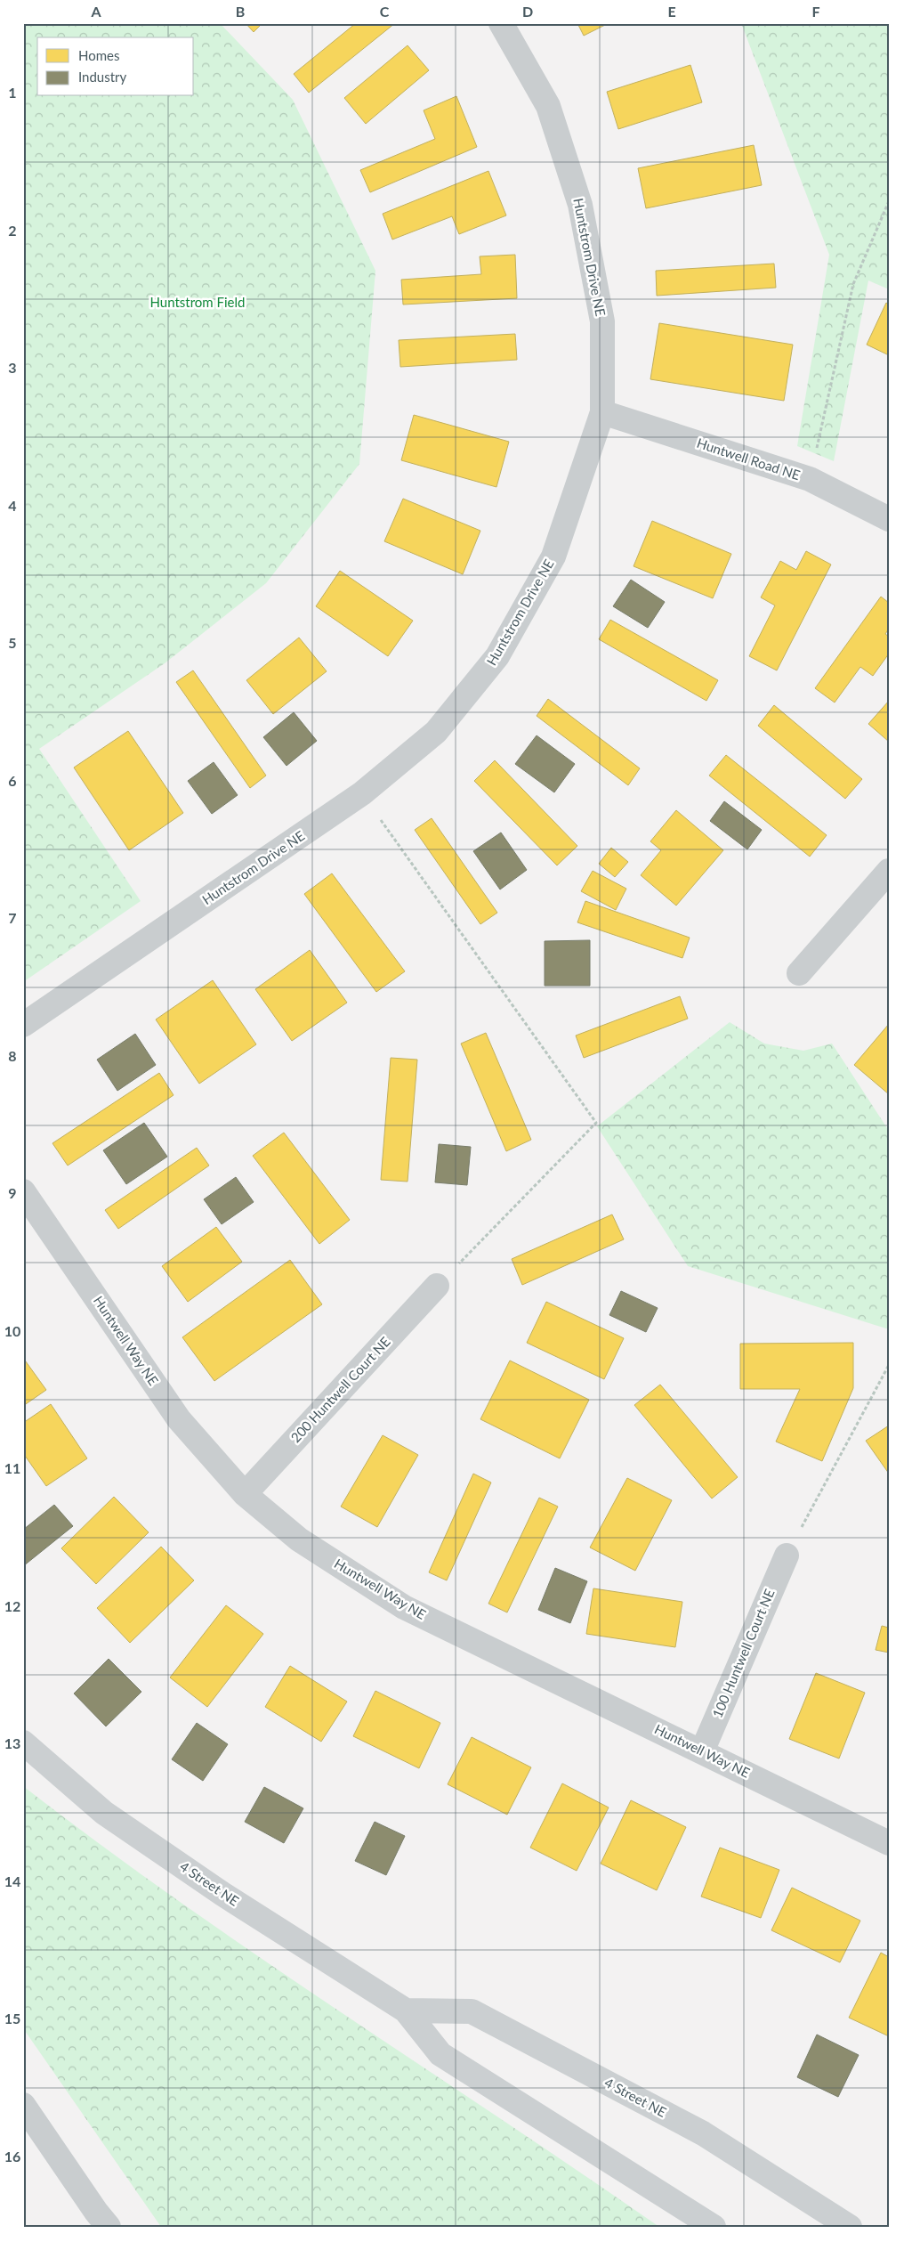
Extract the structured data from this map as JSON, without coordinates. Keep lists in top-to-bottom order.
{
  "streets": {
    "main road": ["4 Street NE"],
    "street": [
      "Huntstrom Drive NE",
      "Huntwell Road NE",
      "Huntwell Way NE",
      "200 Huntwell Court NE",
      "100 Huntwell Court NE"
    ]
  },
  "crossings": [
    ["Huntstrom Drive NE", "Huntwell Road NE"],
    ["Huntwell Way NE", "200 Huntwell Court NE"],
    ["Huntwell Way NE", "100 Huntwell Court NE"]
  ],
  "parks": ["Huntstrom Field"],
  "legend": ["Homes", "Industry"],
  "grid": {
    "columns": [
      "A",
      "B",
      "C",
      "D",
      "E",
      "F"
    ],
    "rows": [
      "1",
      "2",
      "3",
      "4",
      "5",
      "6",
      "7",
      "8",
      "9",
      "10",
      "11",
      "12",
      "13",
      "14",
      "15",
      "16"
    ]
  }
}
